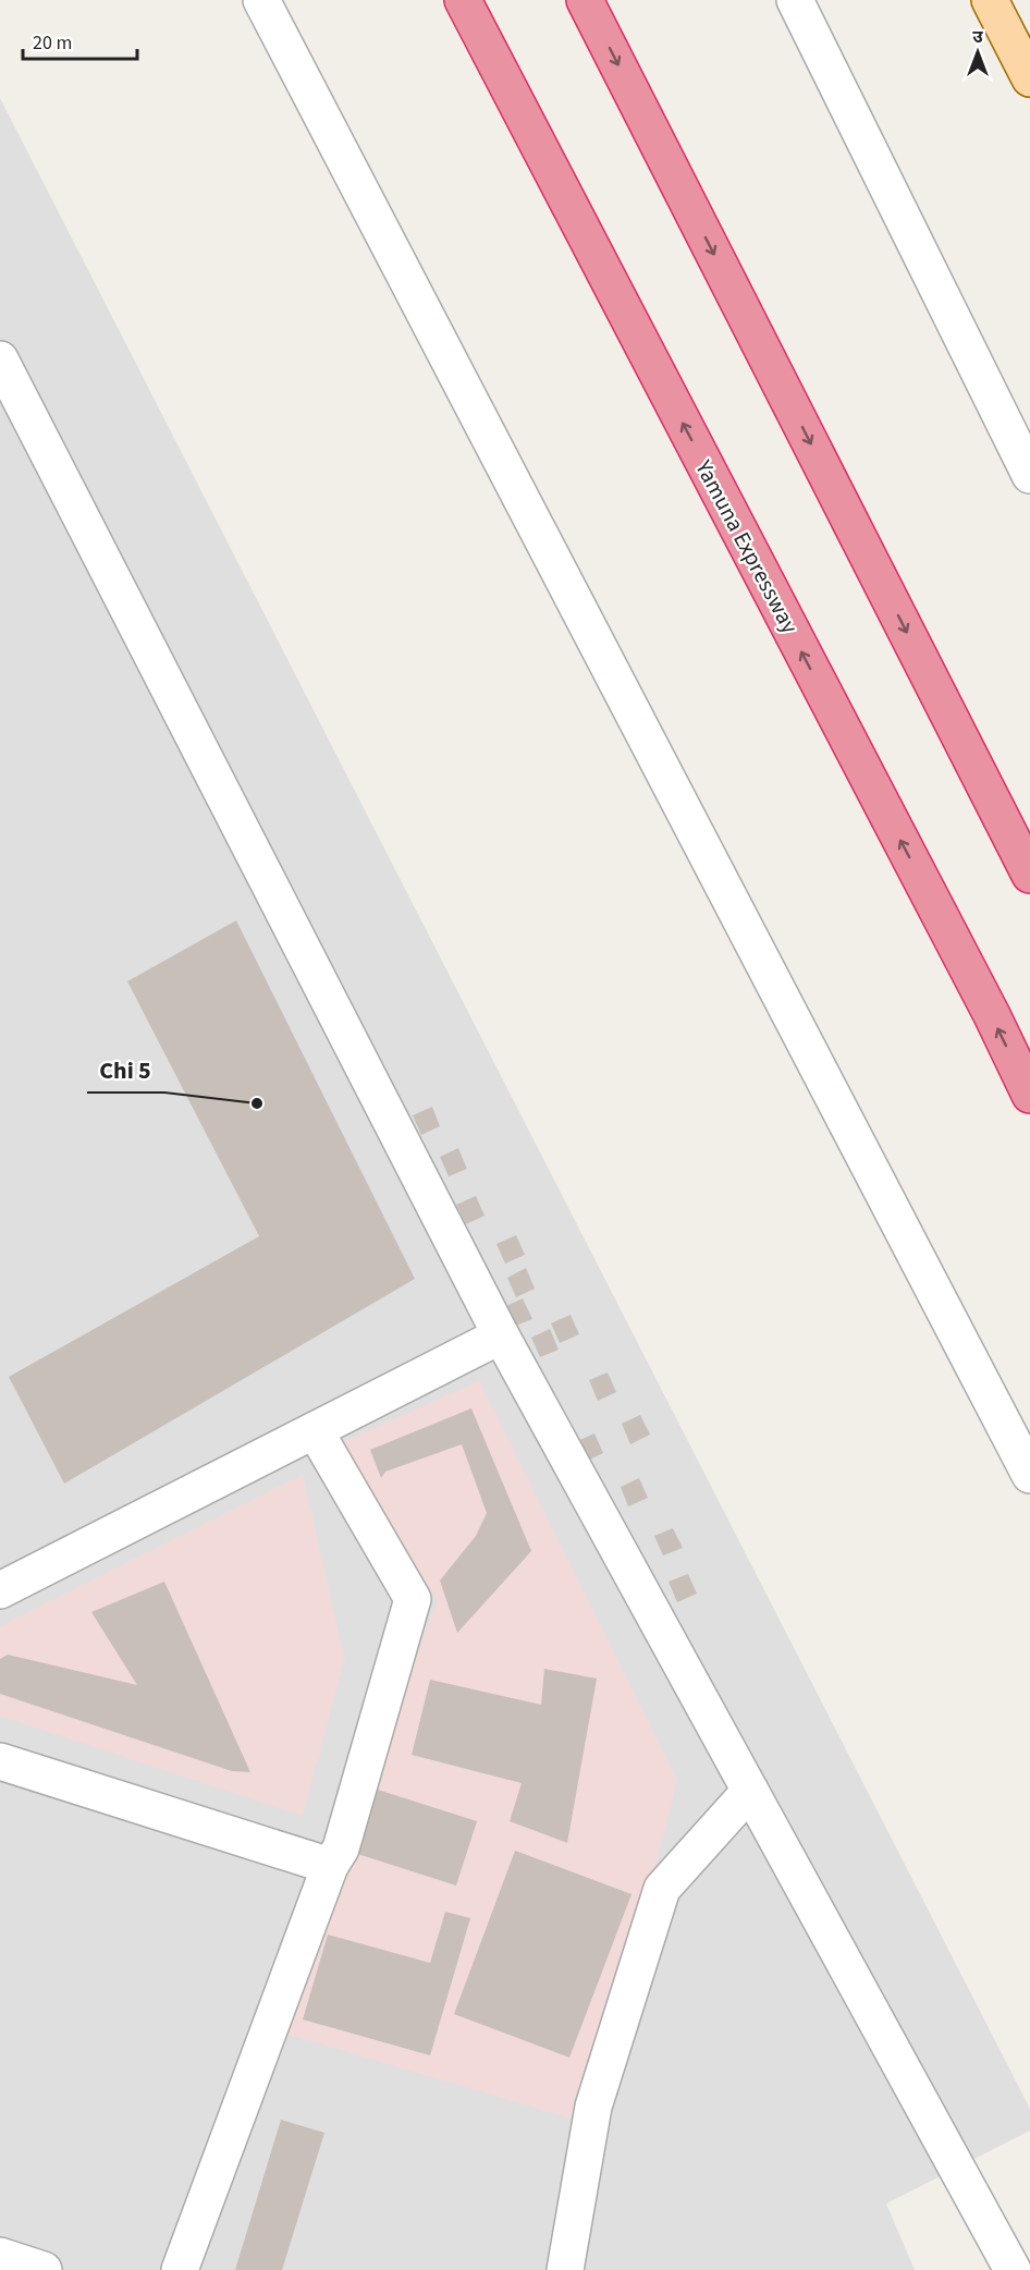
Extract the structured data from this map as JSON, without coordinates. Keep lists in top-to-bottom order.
{
  "streets": {
    "highway": ["Yamuna Expressway"]
  },
  "places": ["Chi 5"],
  "scale_bar": "20 m",
  "north": "top"
}
